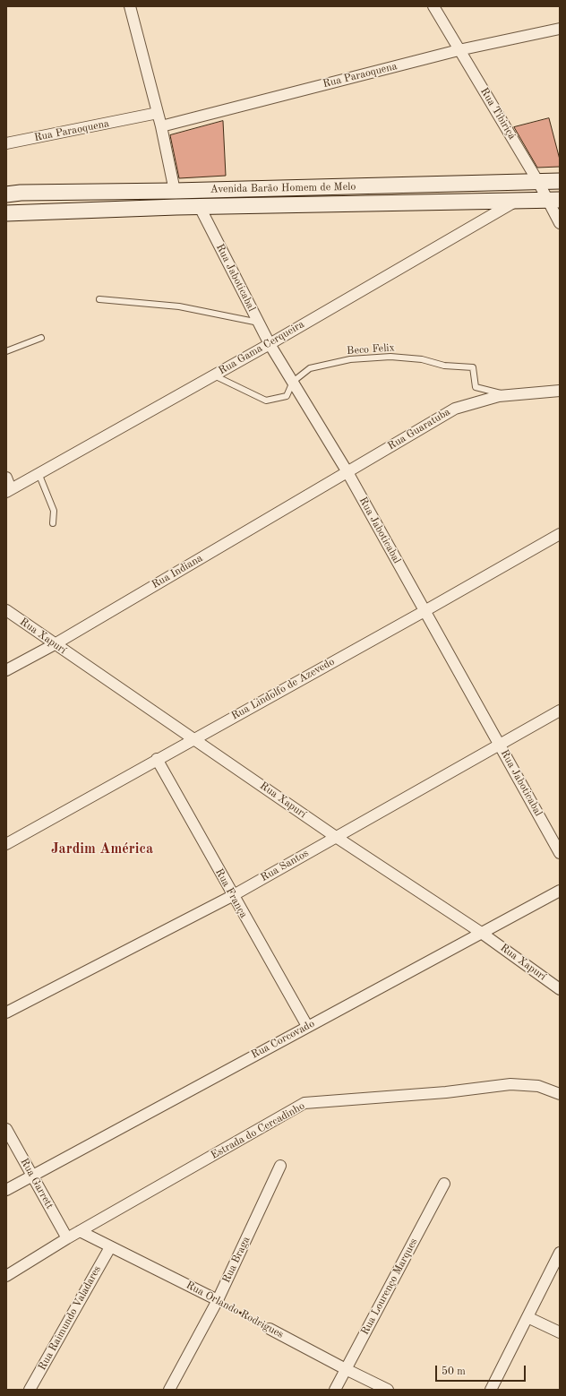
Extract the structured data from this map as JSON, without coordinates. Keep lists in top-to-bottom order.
{
  "streets": {
    "main road": ["Avenida Barão Homem de Melo"],
    "street": [
      "Rua Paraoquena",
      "Rua Tibiriçá",
      "Rua Jaboticabal",
      "Rua Gama Cerqueira",
      "Rua Guaratuba",
      "Rua Indiana",
      "Rua Xapurí",
      "Rua Lindolfo de Azevedo",
      "Rua Santos",
      "Rua França",
      "Rua Corcovado",
      "Estrada do Cercadinho",
      "Rua Garrett",
      "Rua Braga",
      "Rua Lourenço Marques",
      "Rua Orlando Rodrigues",
      "Rua Raimundo Valadares"
    ],
    "lane": ["Beco Felix"]
  },
  "crossings": [
    ["Rua Paraoquena", "Rua Tibiriçá"],
    ["Rua Tibiriçá", "Avenida Barão Homem de Melo"],
    ["Avenida Barão Homem de Melo", "Rua Jaboticabal"],
    ["Avenida Barão Homem de Melo", "Rua Gama Cerqueira"],
    ["Rua Jaboticabal", "Rua Gama Cerqueira"],
    ["Rua Jaboticabal", "Beco Felix"],
    ["Rua Jaboticabal", "Rua Guaratuba"],
    ["Rua Jaboticabal", "Rua Indiana"],
    ["Rua Jaboticabal", "Rua Lindolfo de Azevedo"],
    ["Rua Jaboticabal", "Rua Santos"],
    ["Rua Gama Cerqueira", "Beco Felix"],
    ["Beco Felix", "Rua Guaratuba"],
    ["Rua Guaratuba", "Rua Indiana"],
    ["Rua Indiana", "Rua Xapurí"],
    ["Rua Xapurí", "Rua Lindolfo de Azevedo"],
    ["Rua Xapurí", "Rua Santos"],
    ["Rua Xapurí", "Rua Corcovado"],
    ["Rua Lindolfo de Azevedo", "Rua França"],
    ["Rua Santos", "Rua França"],
    ["Rua França", "Rua Corcovado"],
    ["Rua Corcovado", "Rua Garrett"],
    ["Estrada do Cercadinho", "Rua Garrett"],
    ["Estrada do Cercadinho", "Rua Orlando Rodrigues"],
    ["Rua Braga", "Rua Orlando Rodrigues"],
    ["Rua Lourenço Marques", "Rua Orlando Rodrigues"],
    ["Rua Orlando Rodrigues", "Rua Raimundo Valadares"]
  ],
  "districts": ["Jardim América"],
  "scale_bar": "50 m"
}
